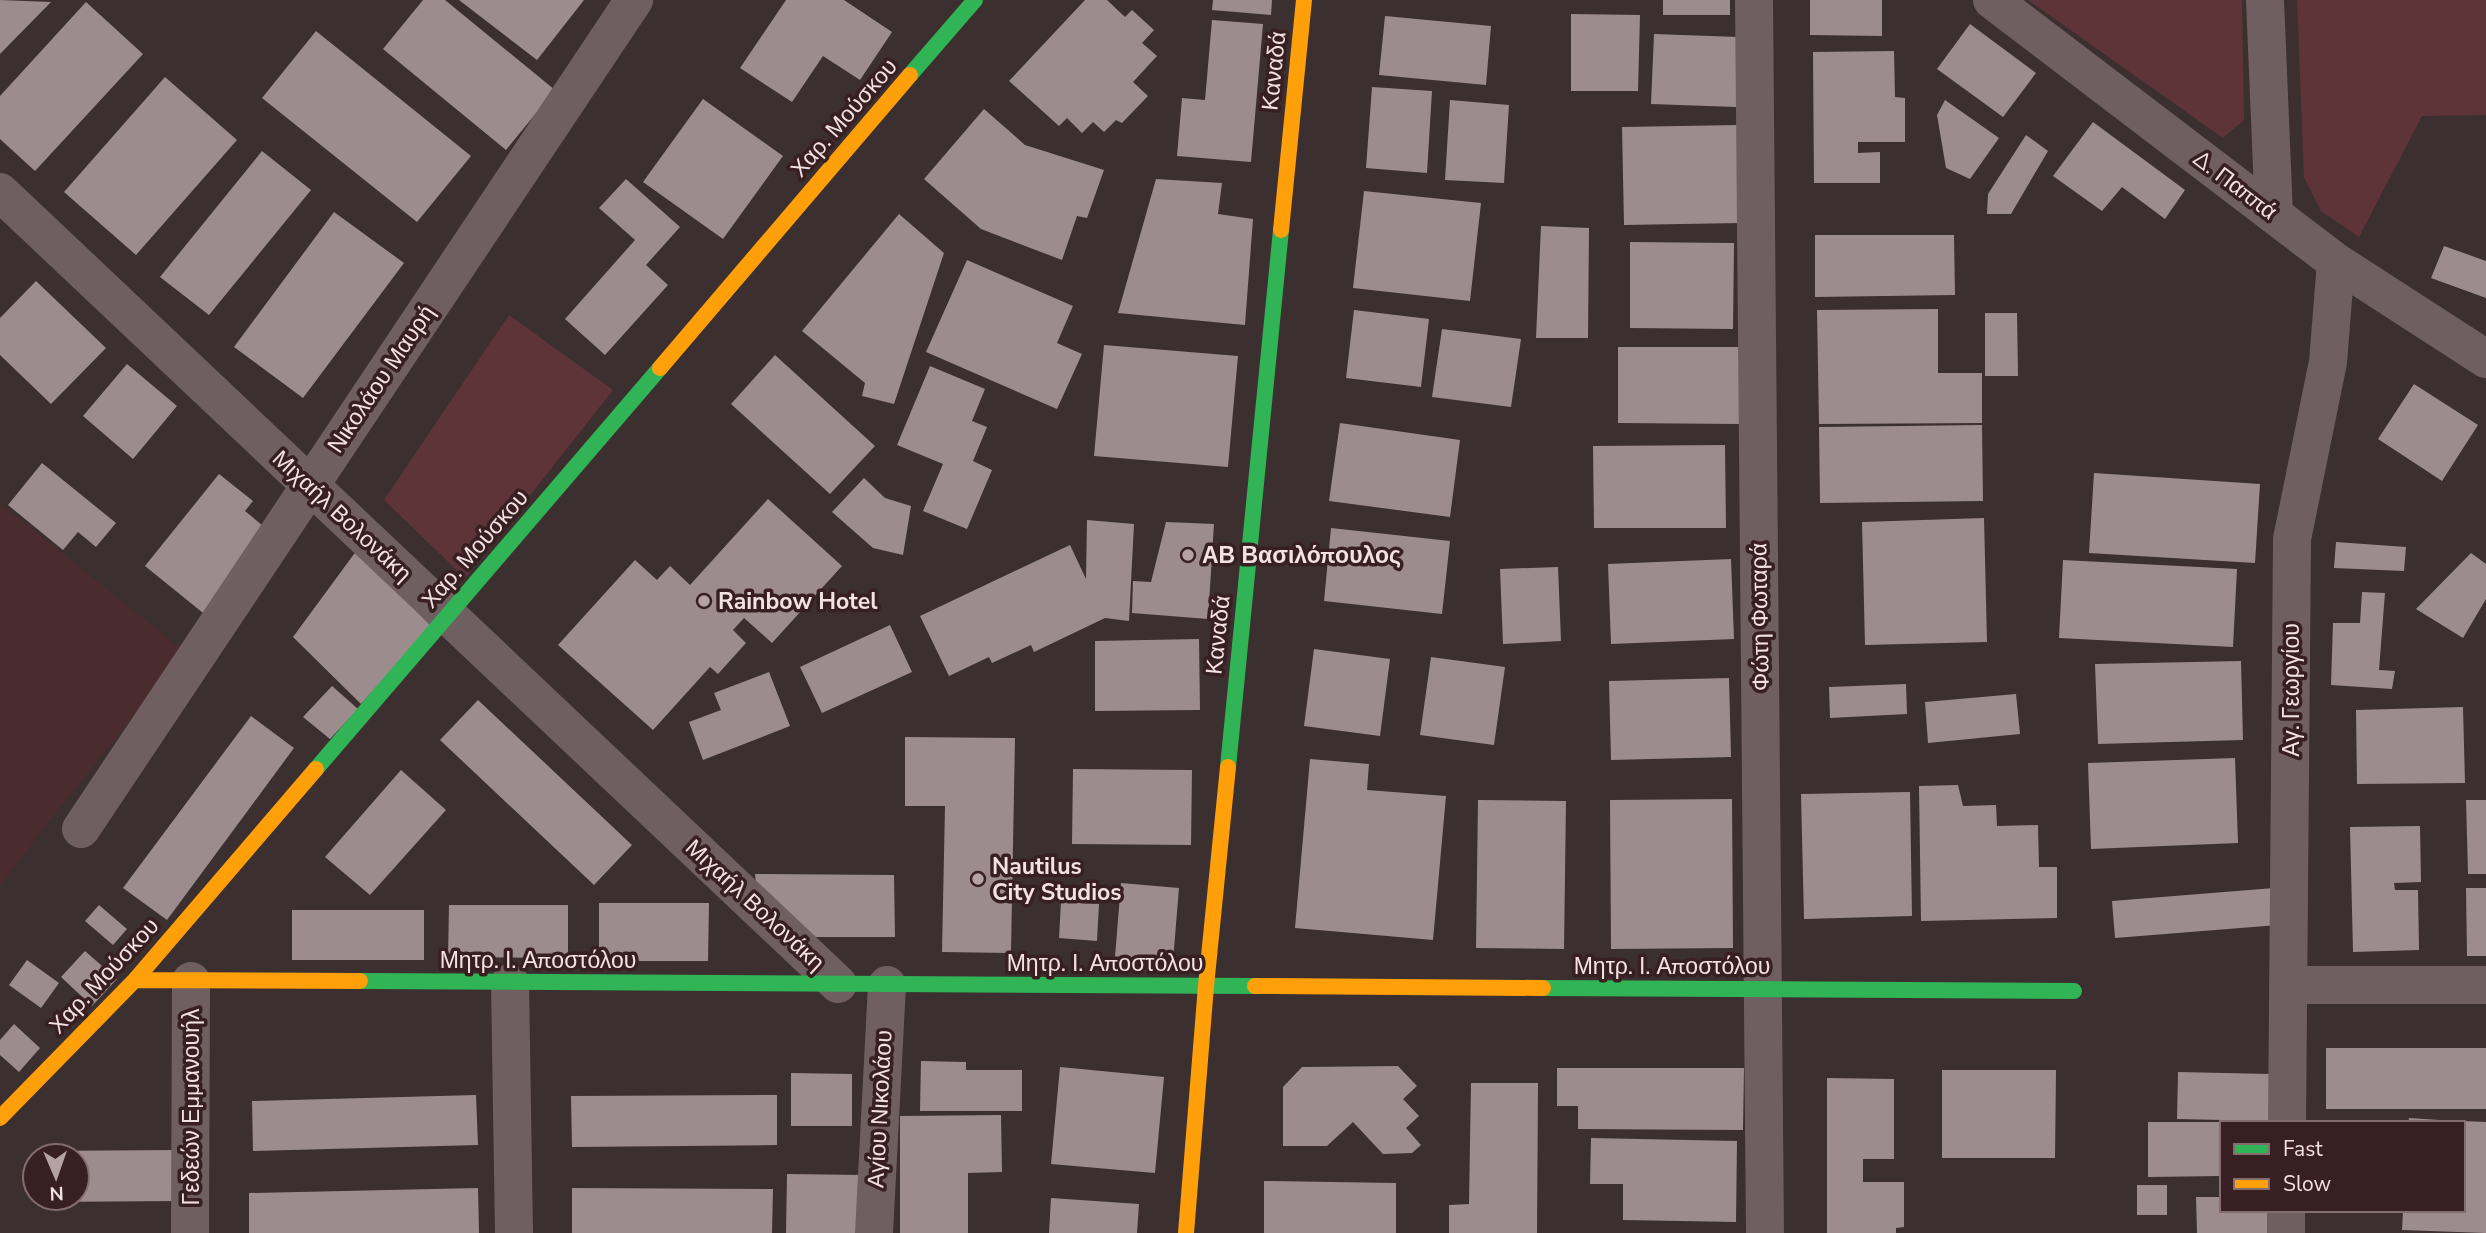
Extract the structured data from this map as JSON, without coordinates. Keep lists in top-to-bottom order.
{
  "streets": {
    "street": [
      "Καναδά",
      "Χαρ. Μούσκου",
      "Δ. Παππά",
      "Νικολάου Μαυρή",
      "Μιχαήλ Βολονάκη",
      "Φώτη Φωταρά",
      "Αγ. Γεωργίου",
      "Μητρ. Ι. Αποστόλου",
      "Γεδεών Εμμανουήλ",
      "Αγίου Νικολάου"
    ]
  },
  "crossings": [
    ["Καναδά", "Μητρ. Ι. Αποστόλου"],
    ["Χαρ. Μούσκου", "Μιχαήλ Βολονάκη"],
    ["Χαρ. Μούσκου", "Μητρ. Ι. Αποστόλου"],
    ["Δ. Παππά", "Αγ. Γεωργίου"],
    ["Νικολάου Μαυρή", "Μιχαήλ Βολονάκη"],
    ["Μιχαήλ Βολονάκη", "Μητρ. Ι. Αποστόλου"],
    ["Φώτη Φωταρά", "Μητρ. Ι. Αποστόλου"],
    ["Μητρ. Ι. Αποστόλου", "Γεδεών Εμμανουήλ"],
    ["Μητρ. Ι. Αποστόλου", "Αγίου Νικολάου"]
  ],
  "places": ["ΑΒ Βασιλόπουλος", "Rainbow Hotel", "Nautilus City Studios"],
  "legend": ["Fast", "Slow"],
  "north": "bottom"
}
